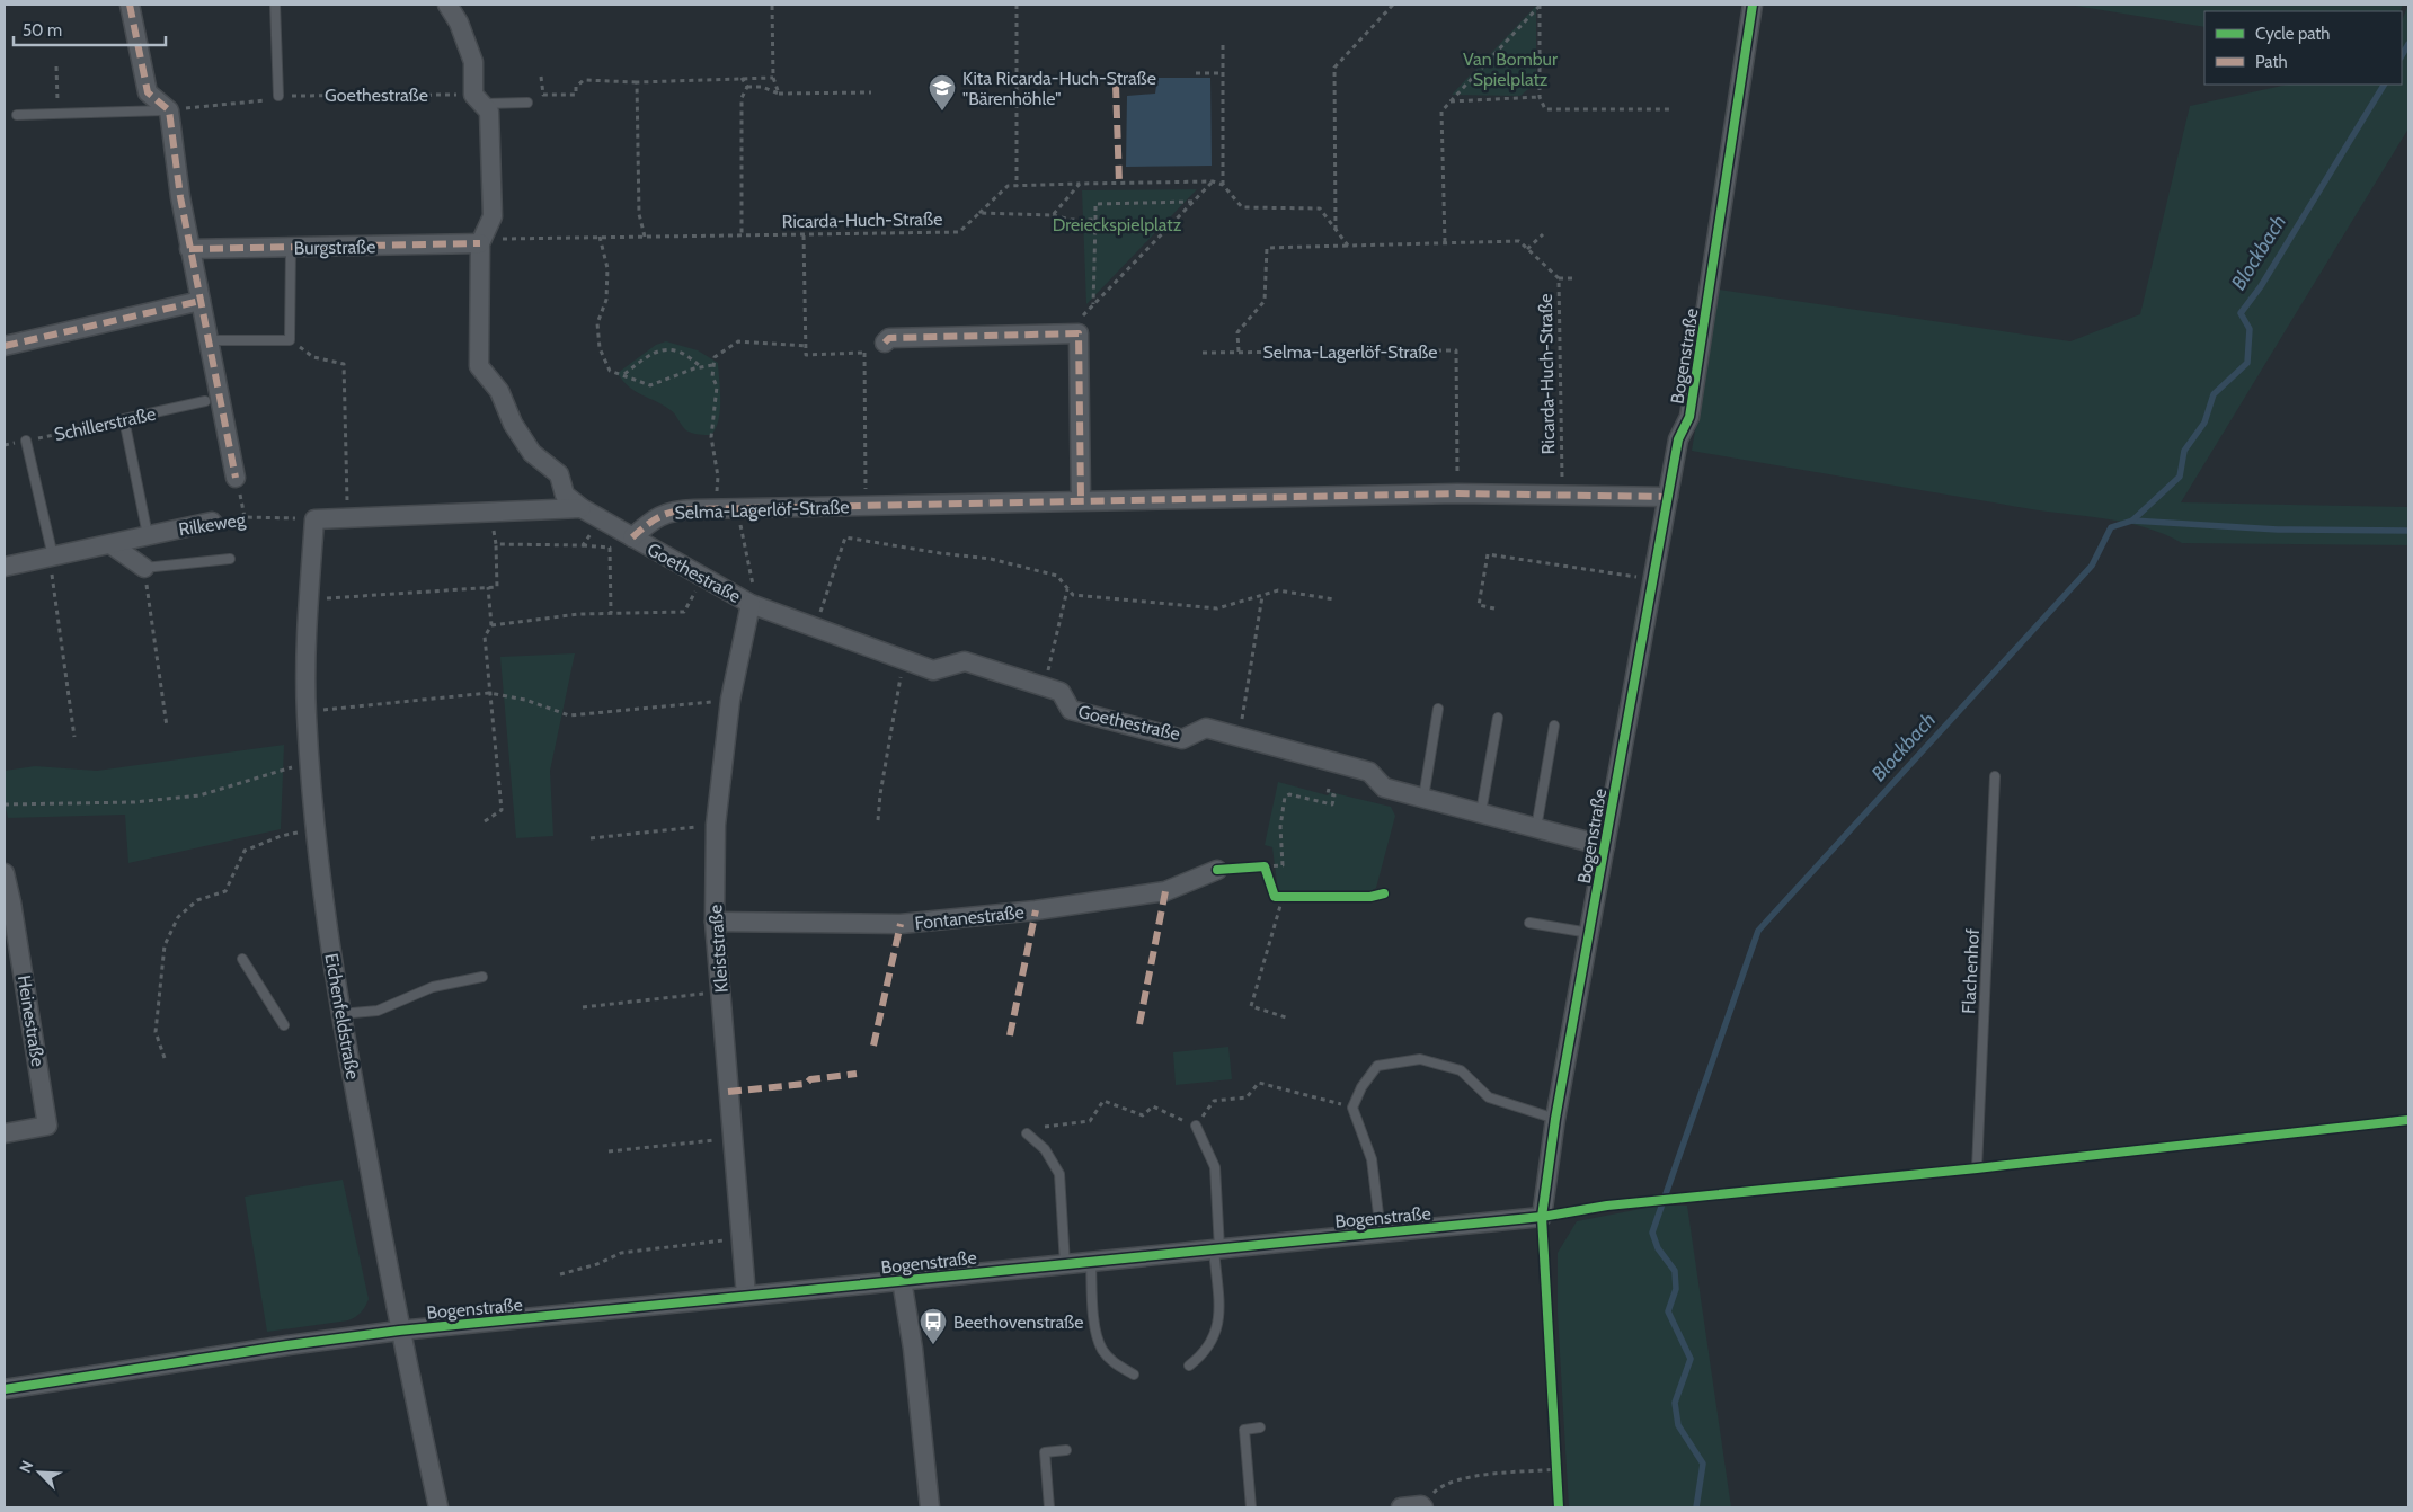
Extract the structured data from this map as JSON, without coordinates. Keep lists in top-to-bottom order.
{
  "streets": {
    "street": [
      "Goethestraße",
      "Burgstraße",
      "Selma-Lagerlöf-Straße",
      "Bogenstraße",
      "Rilkeweg",
      "Fontanestraße",
      "Kleiststraße",
      "Eichenfeldstraße",
      "Heinestraße"
    ],
    "lane": ["Schillerstraße", "Flachenhof"],
    "path": ["Ricarda-Huch-Straße"]
  },
  "crossings": [
    ["Goethestraße", "Ricarda-Huch-Straße"],
    ["Goethestraße", "Burgstraße"],
    ["Goethestraße", "Selma-Lagerlöf-Straße"],
    ["Goethestraße", "Bogenstraße"],
    ["Goethestraße", "Kleiststraße"],
    ["Ricarda-Huch-Straße", "Burgstraße"],
    ["Ricarda-Huch-Straße", "Selma-Lagerlöf-Straße"],
    ["Selma-Lagerlöf-Straße", "Bogenstraße"],
    ["Bogenstraße", "Kleiststraße"],
    ["Bogenstraße", "Eichenfeldstraße"],
    ["Rilkeweg", "Eichenfeldstraße"],
    ["Fontanestraße", "Kleiststraße"]
  ],
  "water": ["Blockbach"],
  "parks": ["Van Bombur Spielplatz", "Dreieckspielplatz"],
  "places": {
    "school or university": ["Kita Ricarda-Huch-Straße \"Bärenhöhle\""],
    "bus stop": ["Beethovenstraße"]
  },
  "legend": ["Cycle path", "Path"],
  "scale_bar": "50 m",
  "north": "top left"
}
